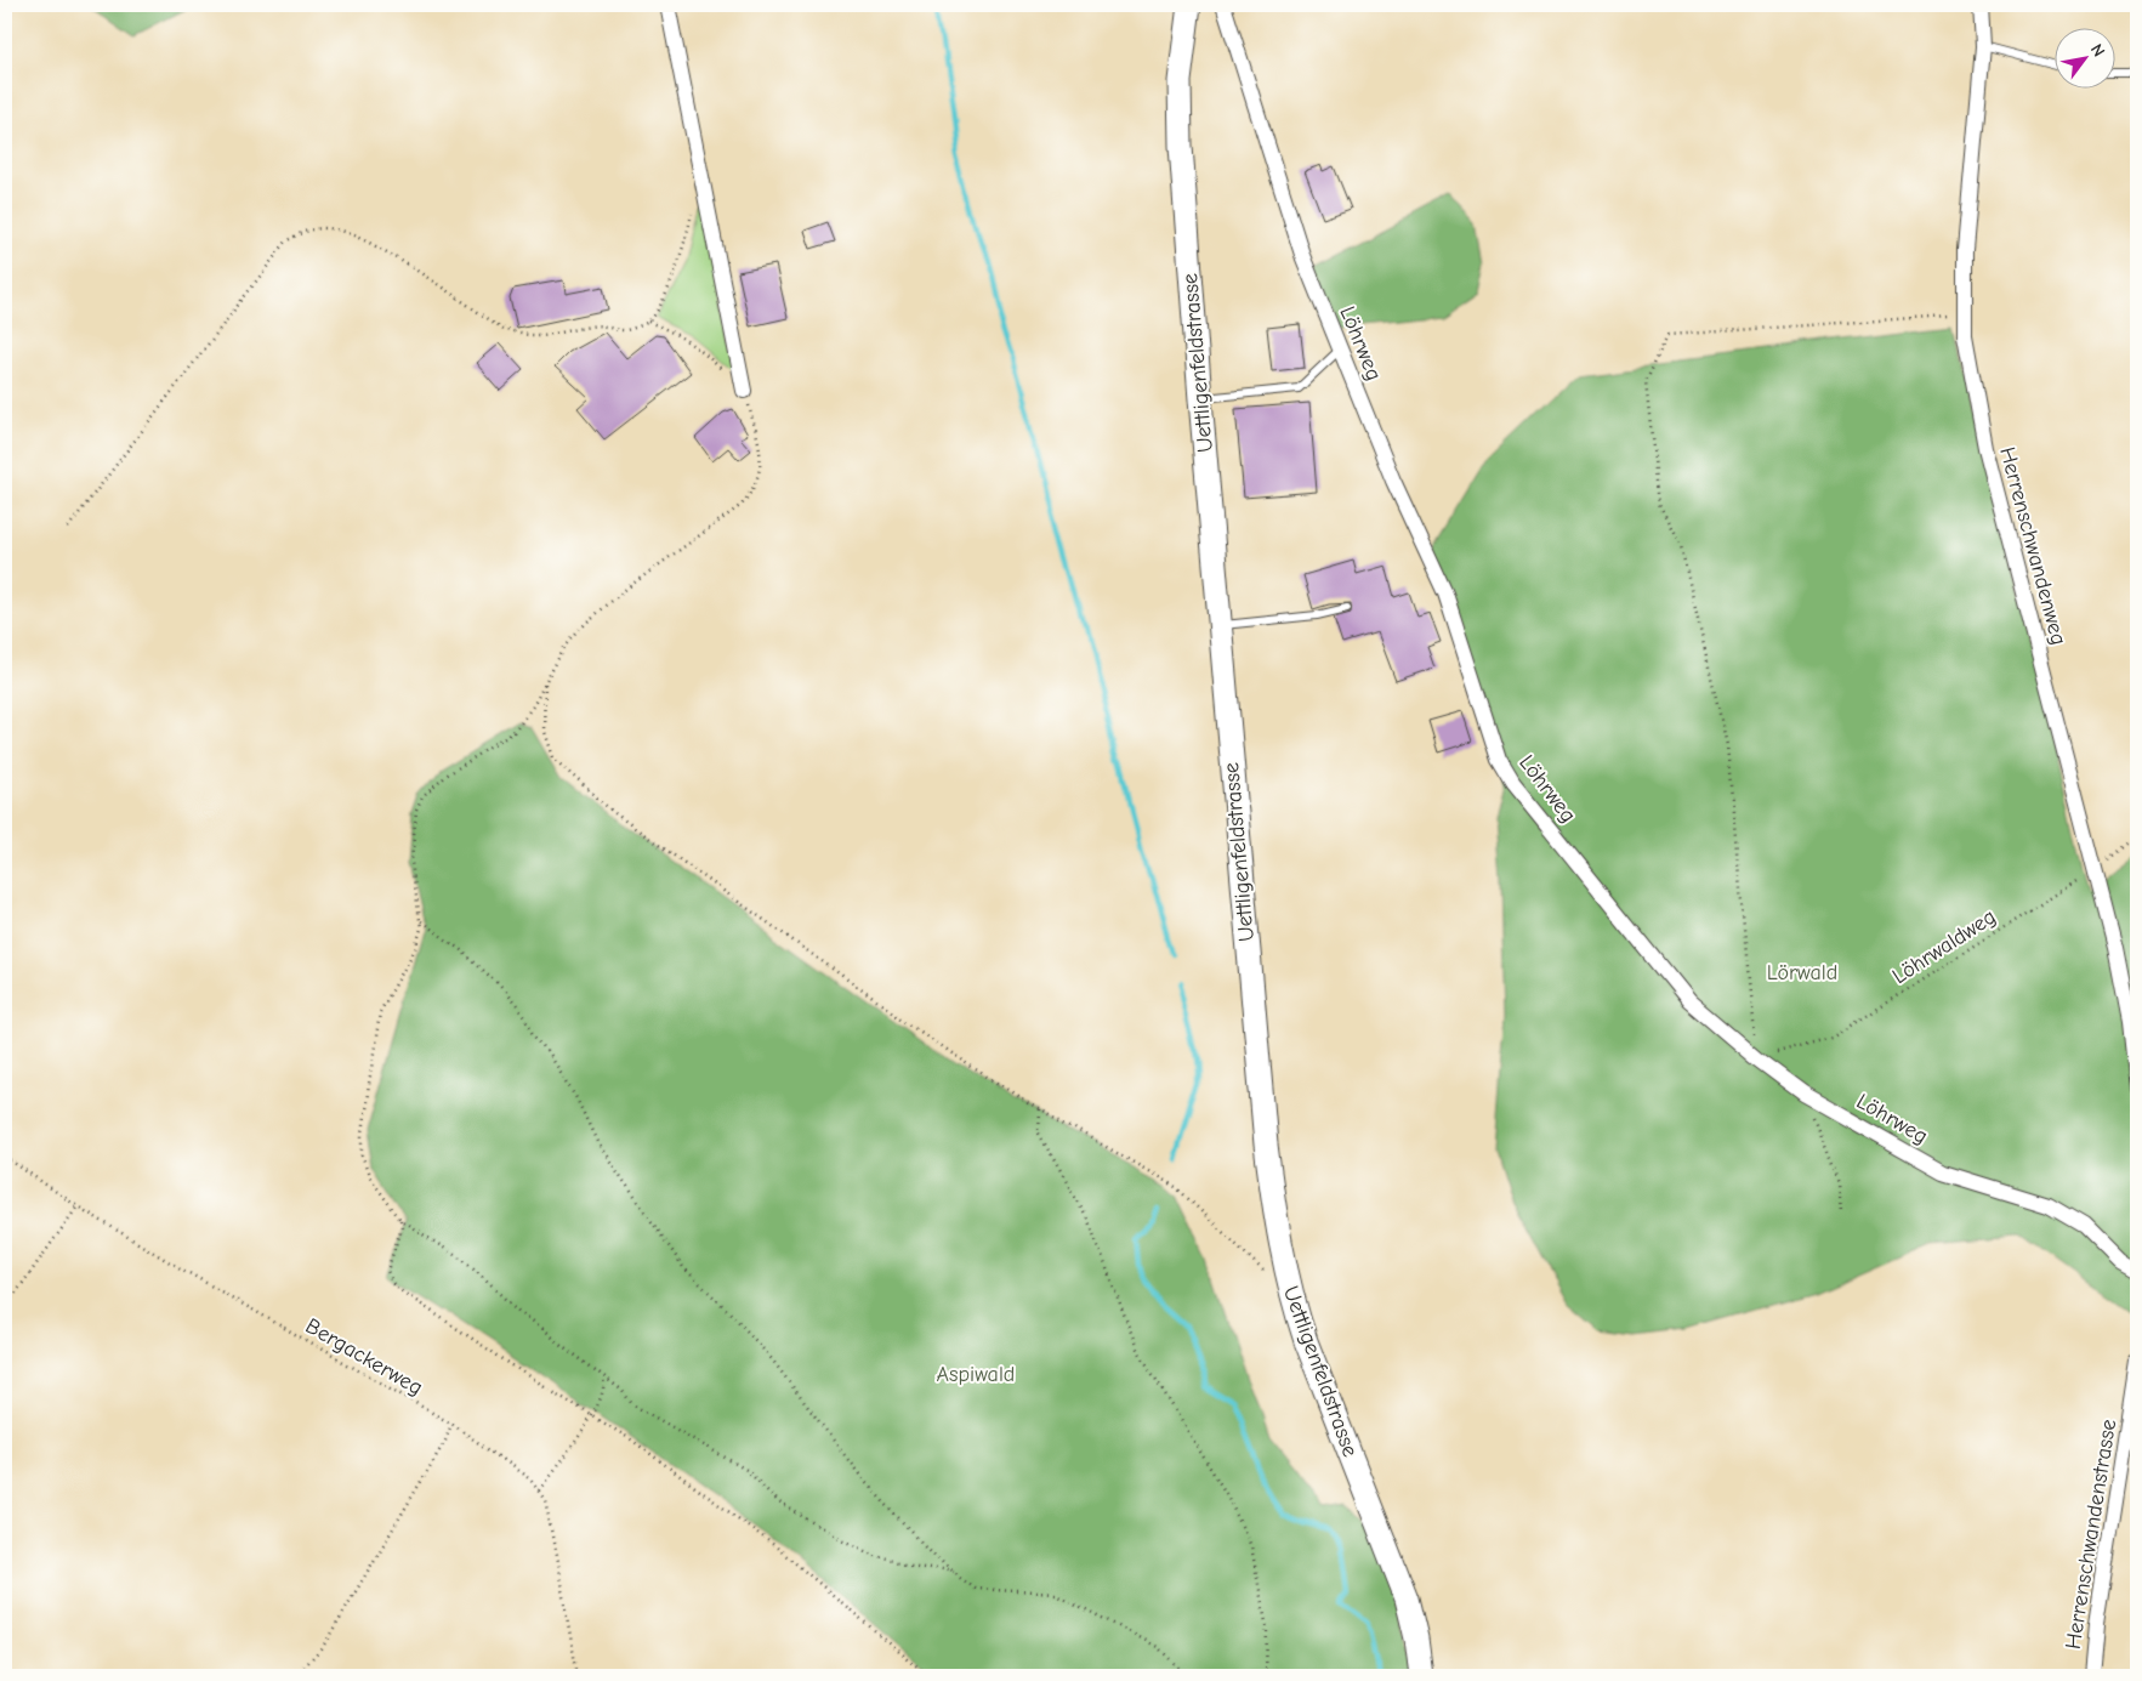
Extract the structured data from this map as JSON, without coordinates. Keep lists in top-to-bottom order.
{
  "streets": {
    "main road": ["Uettligenfeldstrasse"],
    "street": ["Löhrweg", "Herrenschwandenweg", "Herrenschwandenstrasse"],
    "path": ["Löhrwaldweg", "Bergackerweg"]
  },
  "crossings": [
    ["Löhrweg", "Löhrwaldweg"],
    ["Herrenschwandenweg", "Löhrwaldweg"]
  ],
  "parks": ["Lörwald", "Aspiwald"],
  "north": "top right"
}
